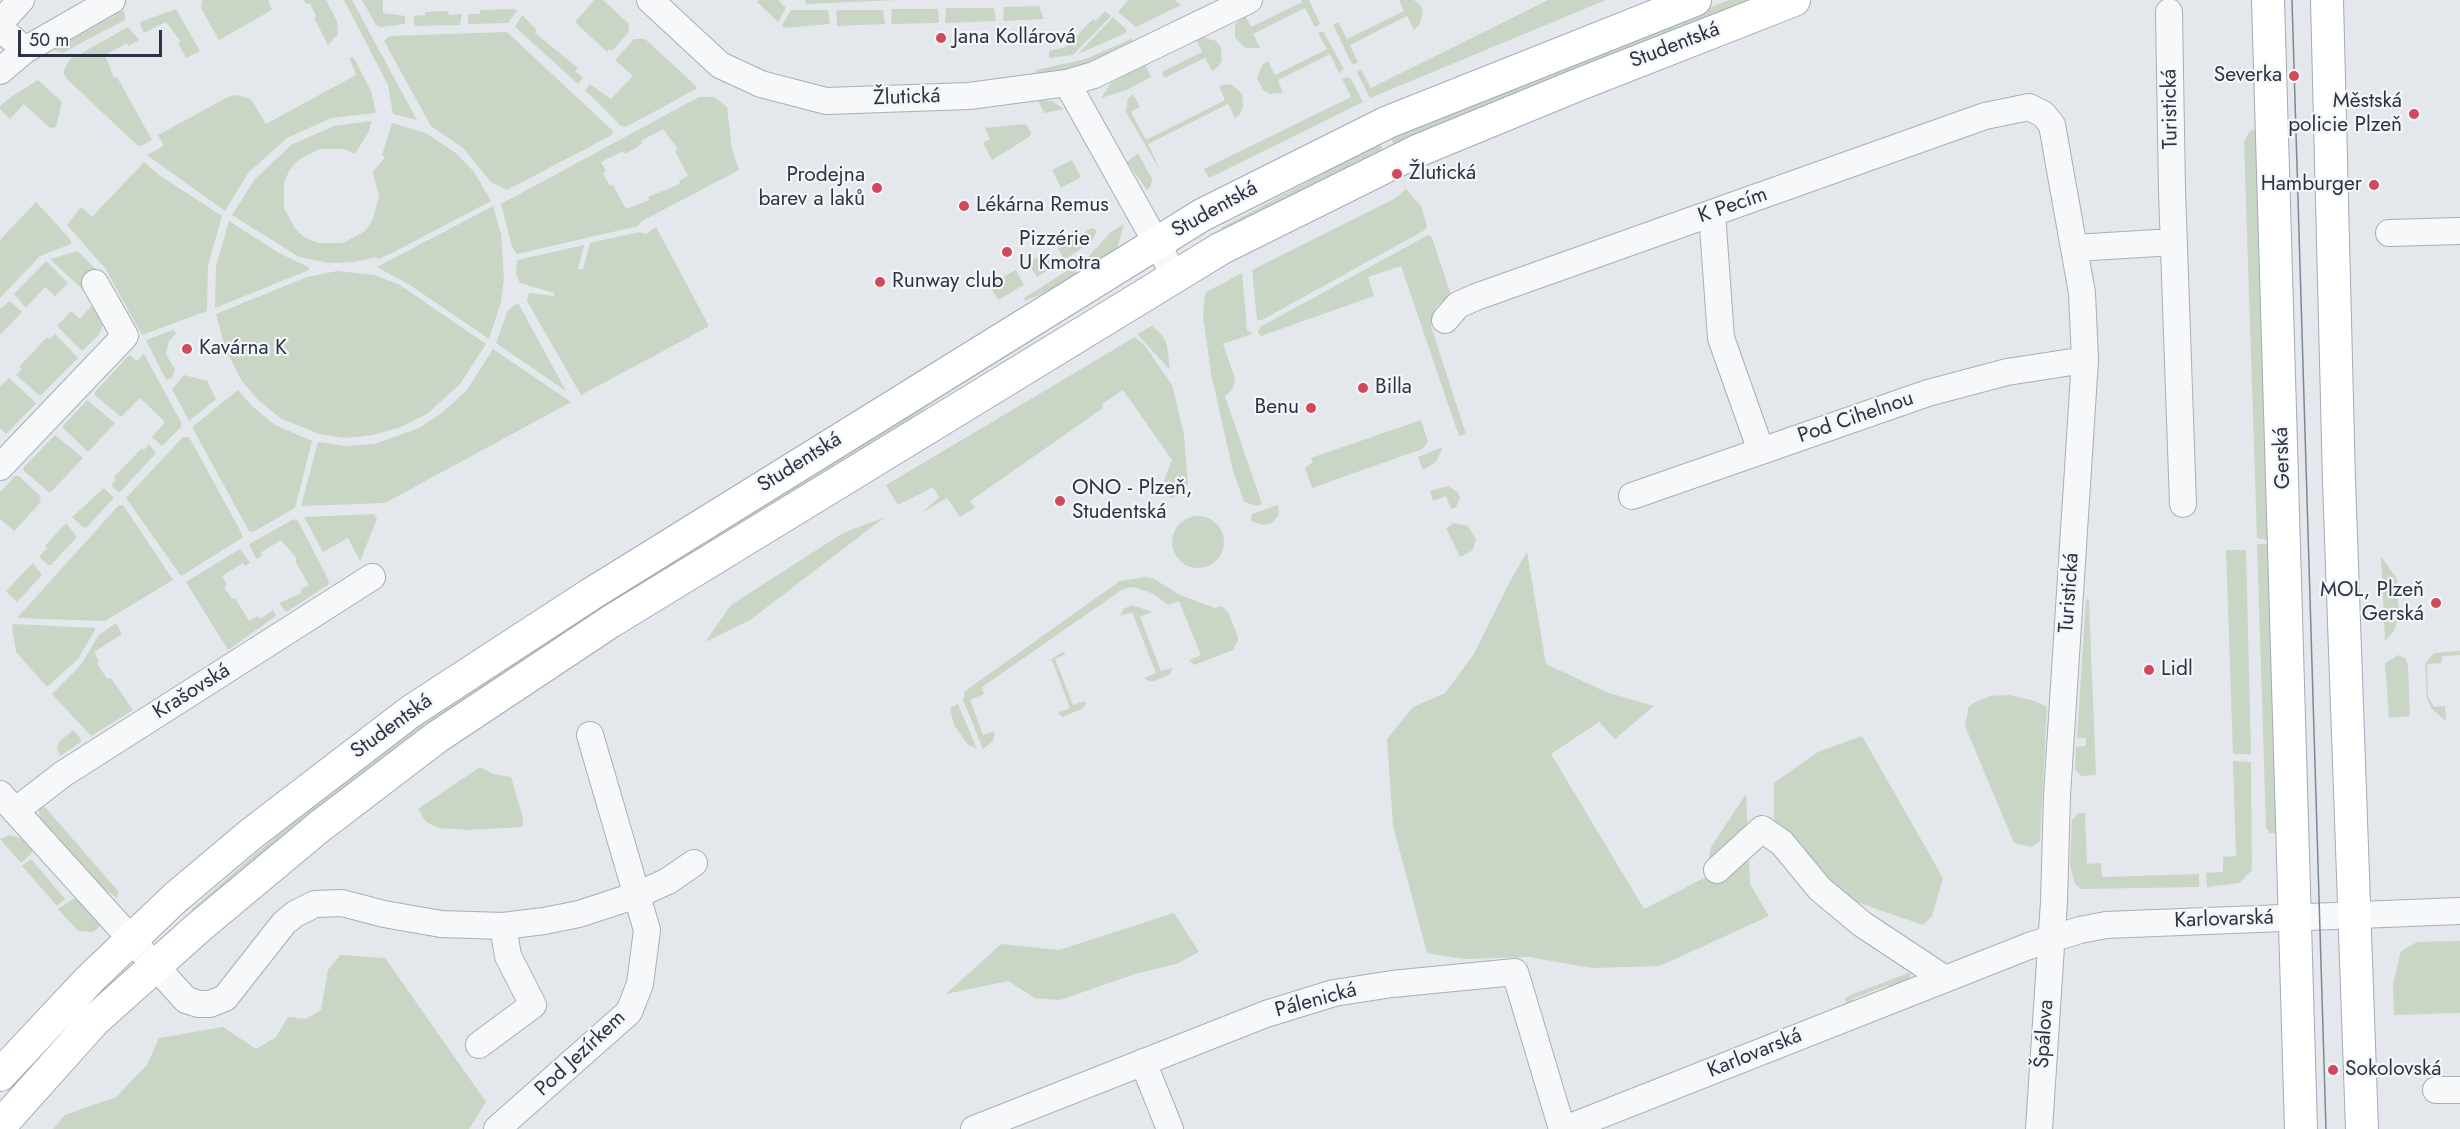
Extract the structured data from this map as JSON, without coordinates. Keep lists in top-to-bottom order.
{
  "streets": {
    "main road": ["Studentská", "Gerská", "Karlovarská"],
    "street": [
      "Žlutická",
      "Turistická",
      "K Pecím",
      "Pod Cihelnou",
      "Krašovská",
      "Pálenická",
      "Špálova",
      "Pod Jezírkem"
    ]
  },
  "crossings": [
    ["Studentská", "Krašovská"],
    ["Turistická", "K Pecím"],
    ["Turistická", "Pod Cihelnou"],
    ["Turistická", "Karlovarská"],
    ["Turistická", "Špálova"],
    ["Gerská", "Karlovarská"],
    ["Karlovarská", "Pálenická"],
    ["Karlovarská", "Špálova"]
  ],
  "places": [
    "Jana Kollárová",
    "Severka",
    "Městská policie Plzeň",
    "Žlutická",
    "Hamburger",
    "Prodejna barev a laků",
    "Lékárna Remus",
    "Pizzérie U Kmotra",
    "Runway club",
    "Kavárna K",
    "Billa",
    "Benu",
    "ONO - Plzeň, Studentská",
    "MOL, Plzeň Gerská",
    "Lidl",
    "Sokolovská"
  ],
  "scale_bar": "50 m"
}
